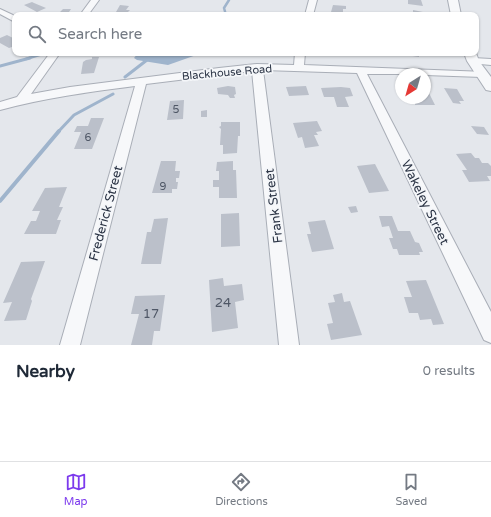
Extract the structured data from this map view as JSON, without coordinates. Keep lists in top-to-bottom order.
{
  "streets": {
    "street": [
      "Blackhouse Road",
      "Wakeley Street",
      "Frank Street",
      "Frederick Street"
    ]
  },
  "crossings": [
    ["Blackhouse Road", "Wakeley Street"],
    ["Blackhouse Road", "Frank Street"],
    ["Blackhouse Road", "Frederick Street"]
  ],
  "house_numbers": [
    "5",
    "6",
    "9",
    "24",
    "17"
  ],
  "north": "bottom left",
  "page": {
    "search": "Search here",
    "heading": ["Nearby", "0 results"],
    "nav": ["Map", "Directions", "Saved"]
  }
}
